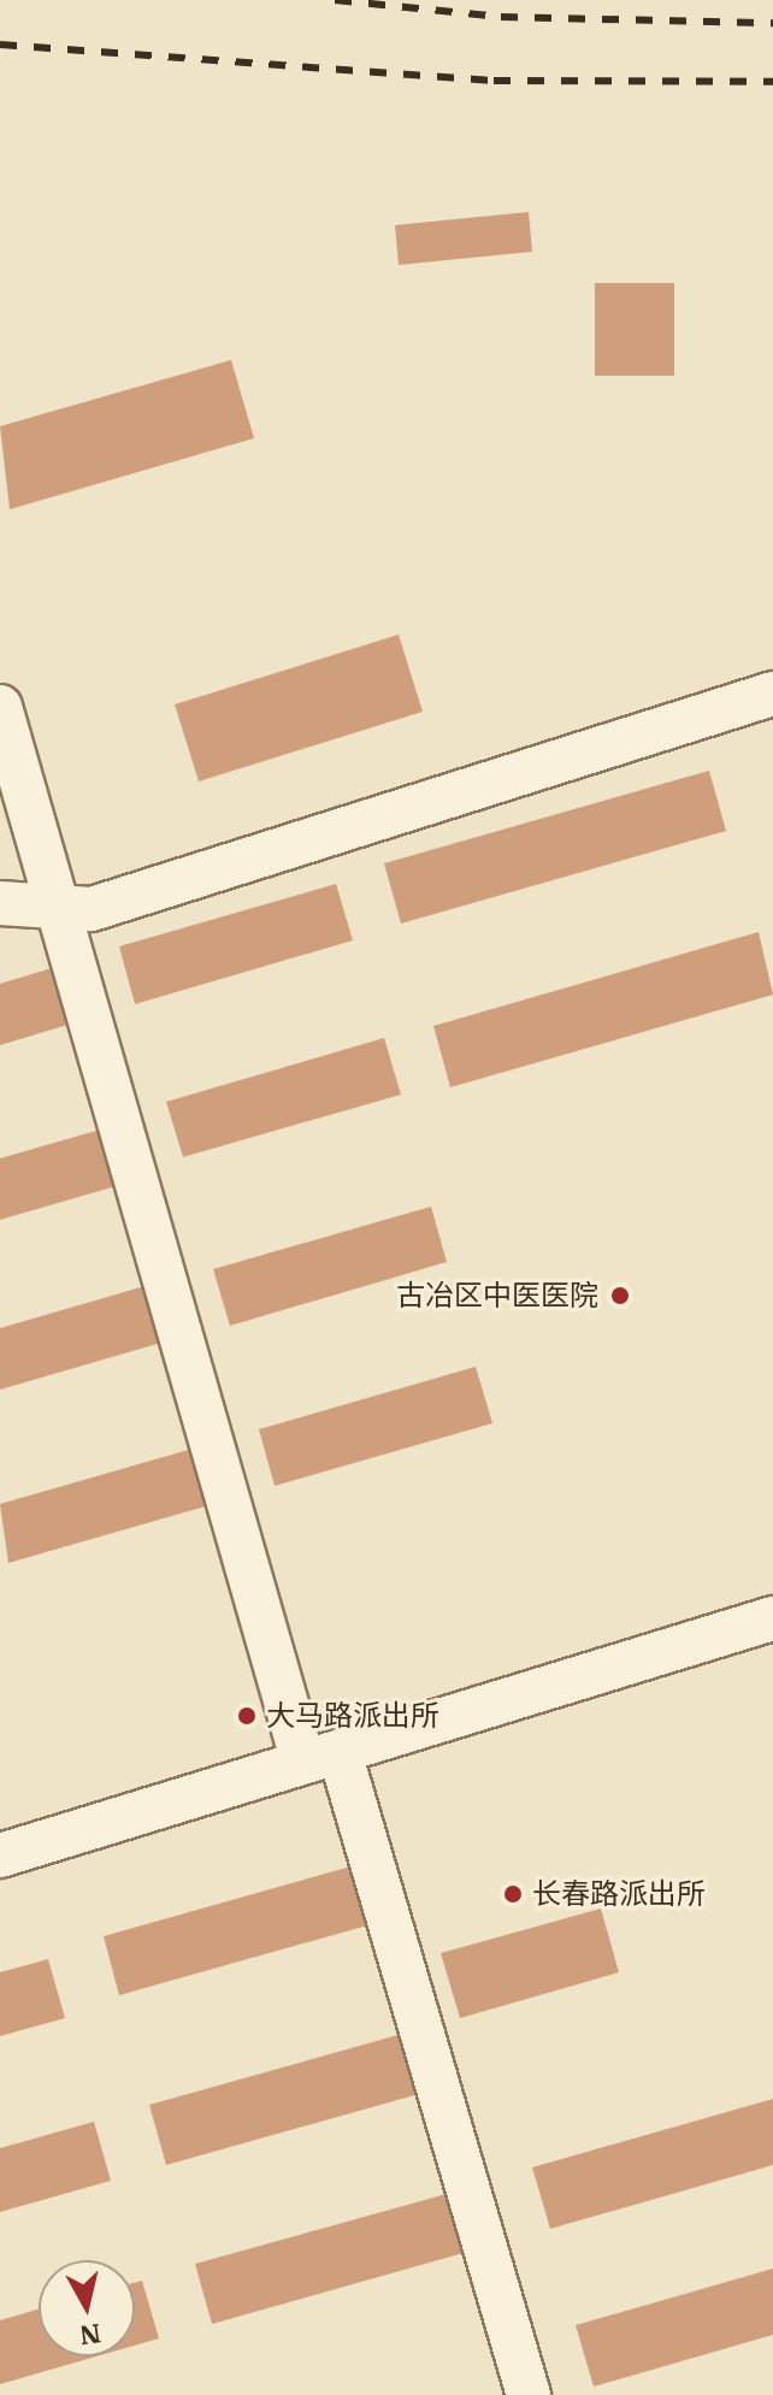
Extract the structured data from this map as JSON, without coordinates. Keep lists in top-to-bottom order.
{
  "places": ["古冶区中医医院", "大马路派出所", "长春路派出所"],
  "north": "bottom"
}
